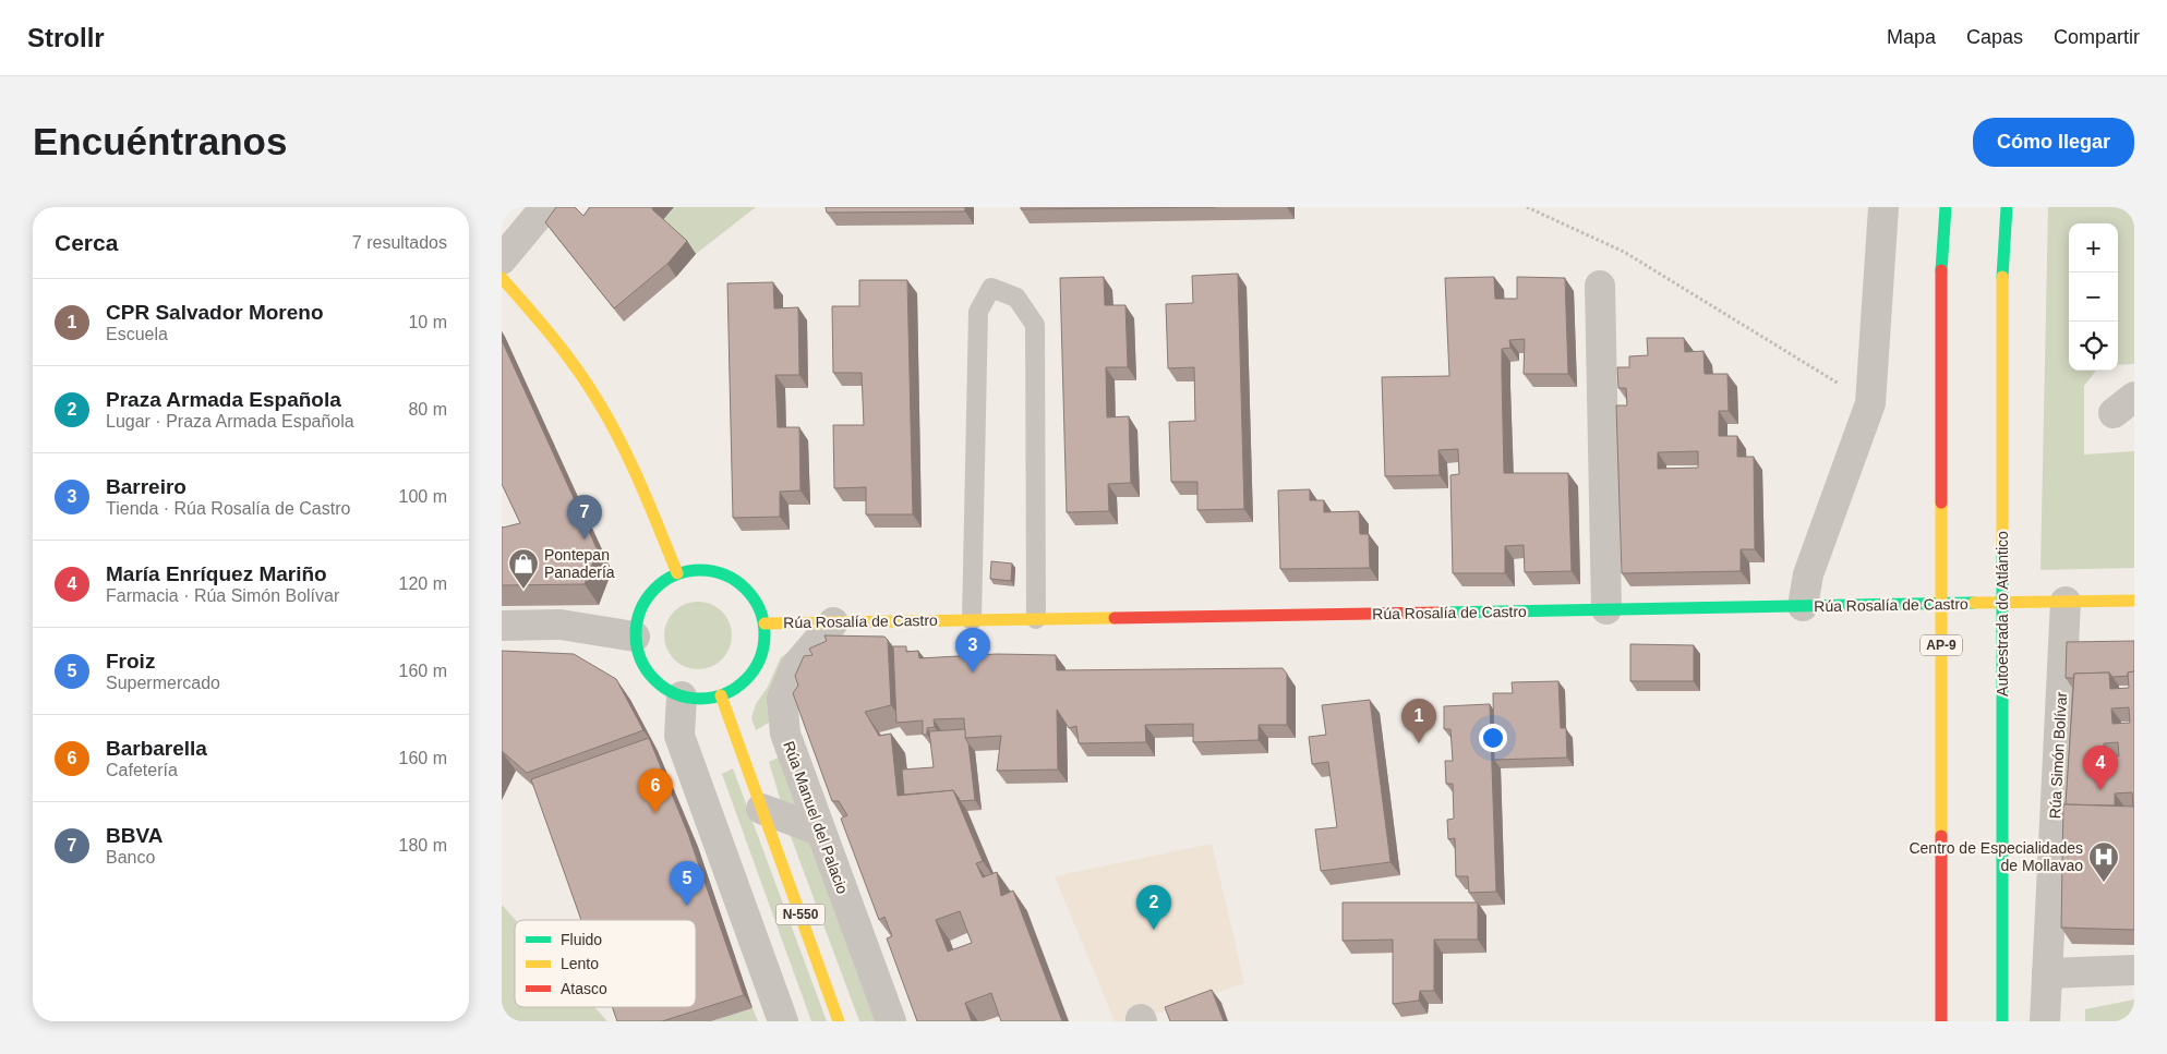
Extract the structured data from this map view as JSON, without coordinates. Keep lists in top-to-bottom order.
{
  "streets": {
    "main road": [
      "Rúa Rosalía de Castro",
      "Autoestrada do Atlántico",
      "AP-9",
      "N-550"
    ],
    "street": ["Rúa Simón Bolívar", "Rúa Manuel del Palacio"]
  },
  "crossings": [
    ["Rúa Rosalía de Castro", "Rúa Simón Bolívar"],
    ["Rúa Rosalía de Castro", "Rúa Manuel del Palacio"],
    ["Rúa Rosalía de Castro", "N-550"]
  ],
  "places": {
    "shop": ["Pontepan Panadería"],
    "hospital": ["Centro de Especialidades de Mollavao"]
  },
  "legend": ["Fluido", "Lento", "Atasco"],
  "page": {
    "header": "Strollr",
    "nav": ["Mapa", "Capas", "Compartir"],
    "buttons": "Cómo llegar",
    "title": "Encuéntranos",
    "heading": ["Cerca", "7 resultados"],
    "map_buttons": ["+", "−"],
    "list": [
      {
        "mark": "1",
        "name": "CPR Salvador Moreno",
        "note": "Escuela",
        "value": "10 m"
      },
      {
        "mark": "2",
        "name": "Praza Armada Española",
        "note": "Lugar · Praza Armada Española",
        "value": "80 m"
      },
      {
        "mark": "3",
        "name": "Barreiro",
        "note": "Tienda · Rúa Rosalía de Castro",
        "value": "100 m"
      },
      {
        "mark": "4",
        "name": "María Enríquez Mariño",
        "note": "Farmacia · Rúa Simón Bolívar",
        "value": "120 m"
      },
      {
        "mark": "5",
        "name": "Froiz",
        "note": "Supermercado",
        "value": "160 m"
      },
      {
        "mark": "6",
        "name": "Barbarella",
        "note": "Cafetería",
        "value": "160 m"
      },
      {
        "mark": "7",
        "name": "BBVA",
        "note": "Banco",
        "value": "180 m"
      }
    ],
    "pins": [
      "7",
      "3",
      "1",
      "4",
      "6",
      "5",
      "2"
    ]
  }
}
